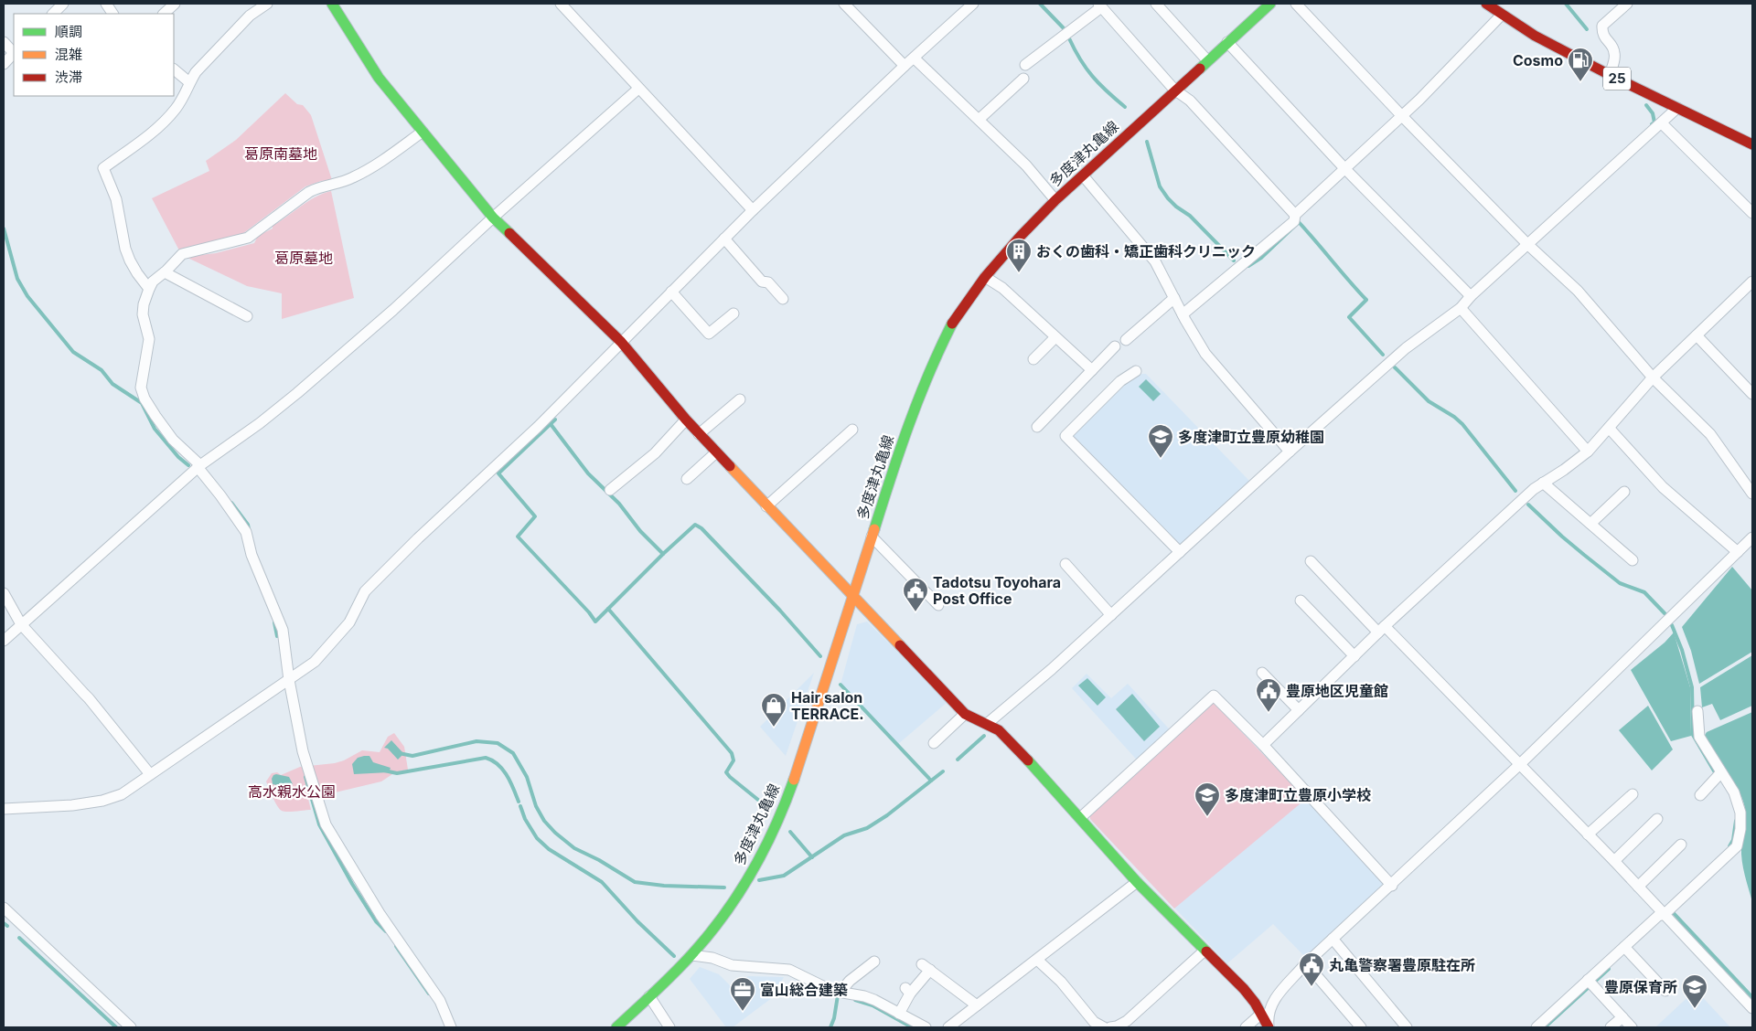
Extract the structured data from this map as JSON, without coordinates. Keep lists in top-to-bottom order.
{
  "streets": {
    "main road": ["25", "多度津丸亀線"]
  },
  "parks": ["葛原南墓地", "葛原墓地", "高水親水公園"],
  "places": {
    "fuel station": ["Cosmo"],
    "building": ["おくの歯科・矯正歯科クリニック"],
    "school or university": ["多度津町立豊原幼稚園", "多度津町立豊原小学校", "豊原保育所"],
    "public building": ["Tadotsu Toyohara Post Office", "豊原地区児童館", "丸亀警察署豊原駐在所"],
    "shop": ["Hair salon TERRACE."],
    "office": ["富山総合建築"]
  },
  "legend": ["順調", "混雑", "渋滞"]
}
